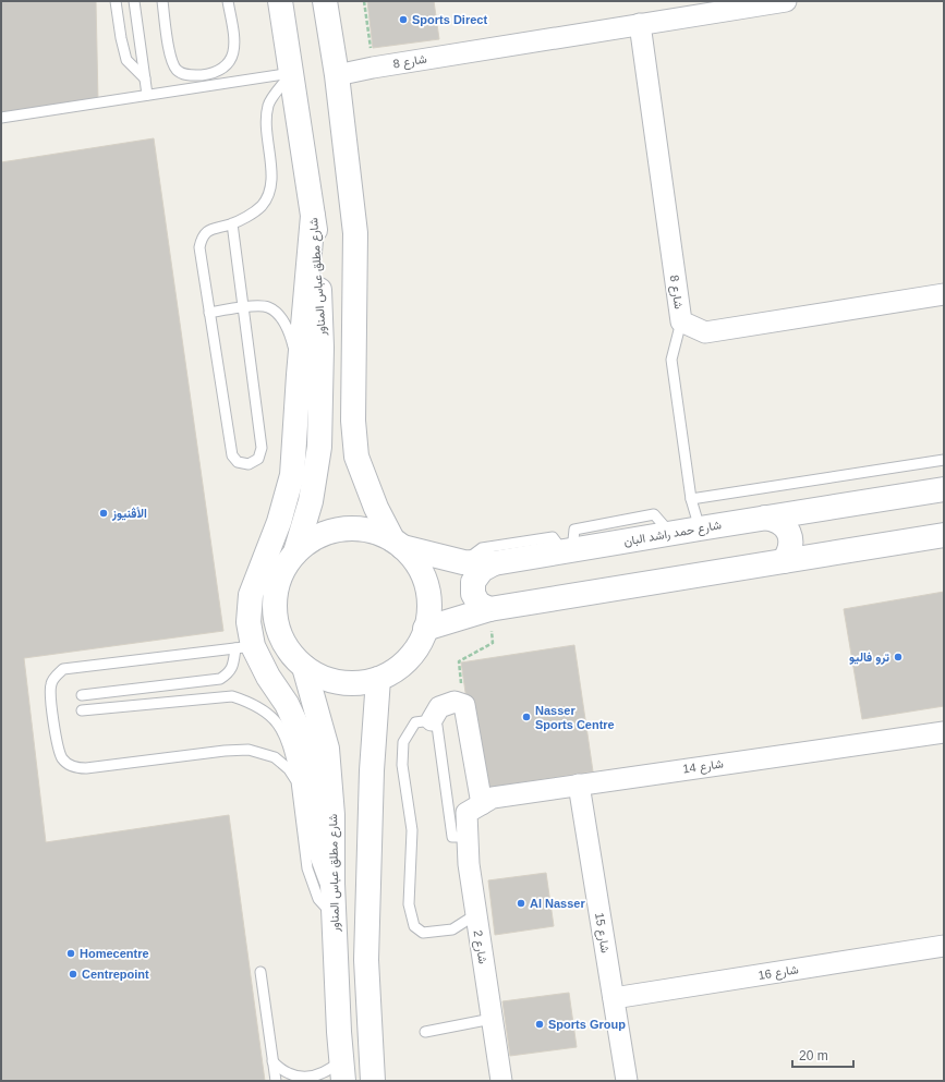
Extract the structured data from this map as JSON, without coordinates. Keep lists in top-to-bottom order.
{
  "streets": {
    "street": [
      "شارع 8",
      "شارع مطلق عباس المناور",
      "شارع حمد راشد البان",
      "شارع 14",
      "شارع 15",
      "شارع 2",
      "شارع 16"
    ]
  },
  "crossings": [
    ["شارع مطلق عباس المناور", "شارع حمد راشد البان"],
    ["شارع 14", "شارع 15"],
    ["شارع 14", "شارع 2"],
    ["شارع 15", "شارع 16"]
  ],
  "places": [
    "Sports Direct",
    "الأڤنيوز",
    "ترو فاليو",
    "Nasser Sports Centre",
    "Al Nasser",
    "Homecentre",
    "Centrepoint",
    "Sports Group"
  ],
  "scale_bar": "20 m"
}
